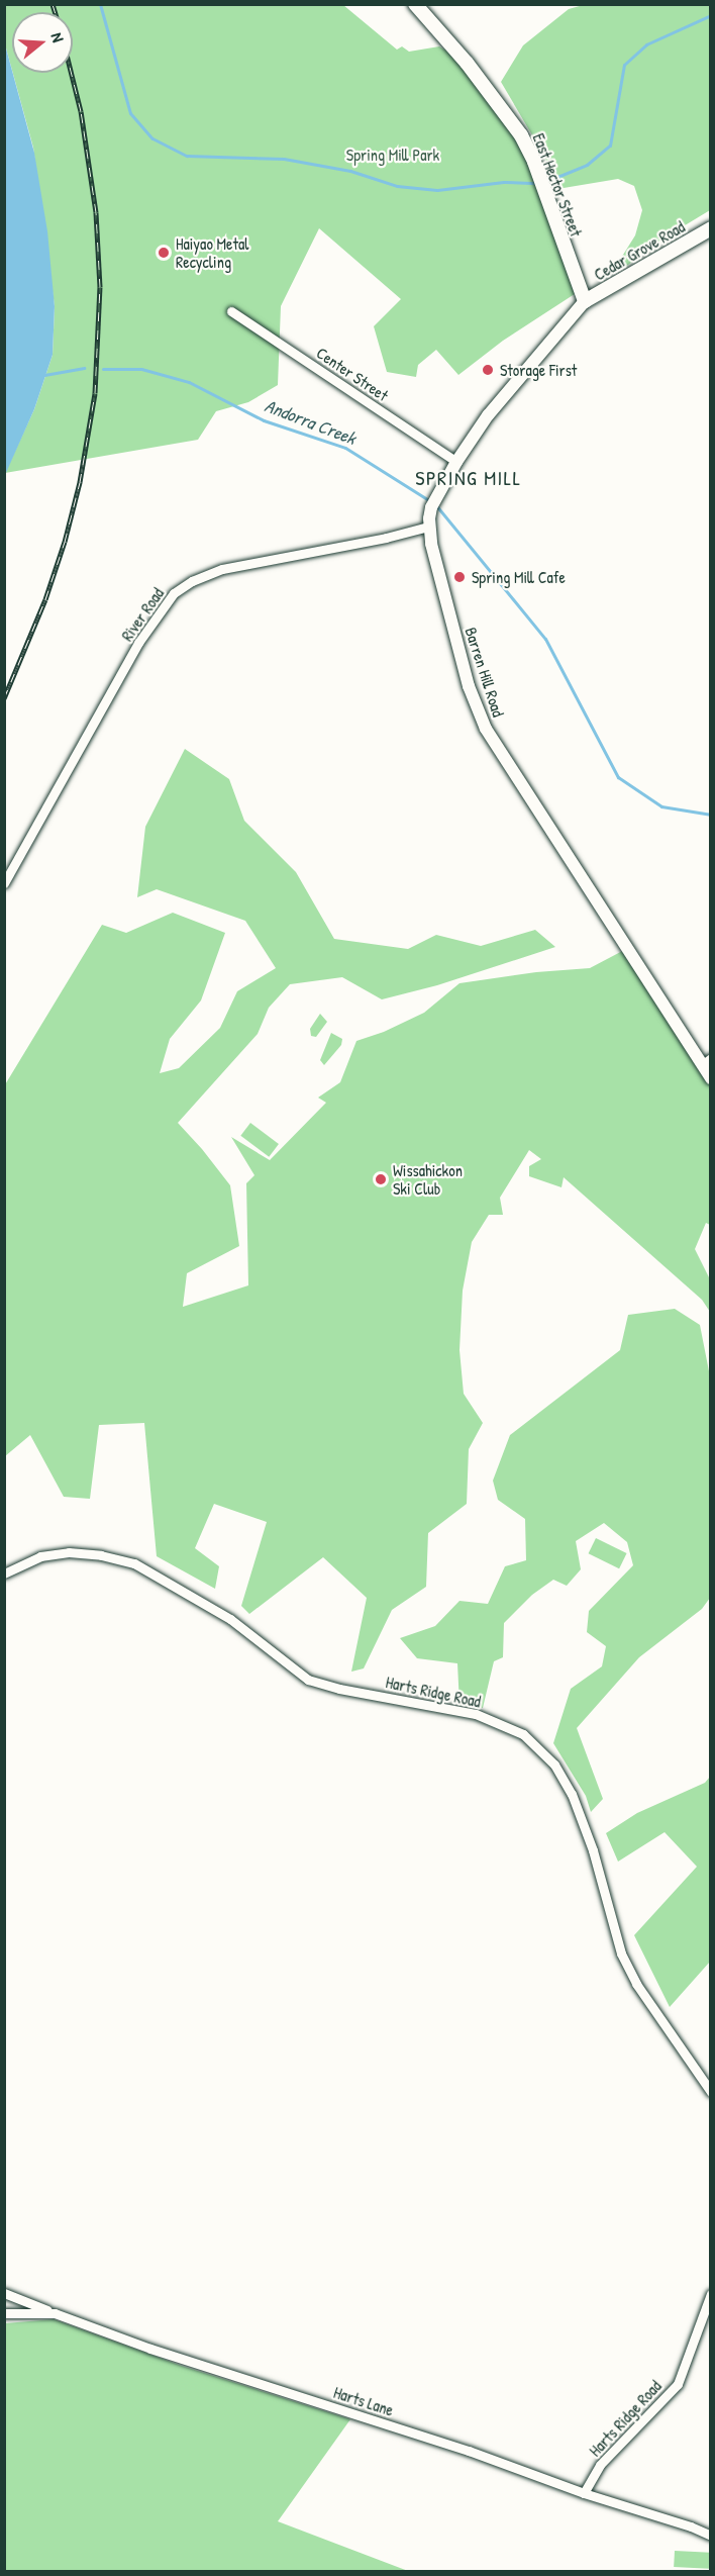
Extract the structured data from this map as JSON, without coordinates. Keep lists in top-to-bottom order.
{
  "streets": {
    "main road": ["East Hector Street", "Cedar Grove Road"],
    "street": [
      "Center Street",
      "River Road",
      "Barren Hill Road",
      "Harts Ridge Road",
      "Harts Lane"
    ]
  },
  "crossings": [
    ["East Hector Street", "Cedar Grove Road"],
    ["East Hector Street", "Barren Hill Road"],
    ["Cedar Grove Road", "Barren Hill Road"],
    ["Center Street", "Barren Hill Road"],
    ["River Road", "Barren Hill Road"],
    ["Harts Ridge Road", "Harts Lane"]
  ],
  "districts": ["SPRING MILL"],
  "water": ["Andorra Creek"],
  "parks": ["Spring Mill Park"],
  "places": [
    "Haiyao Metal Recycling",
    "Storage First",
    "Spring Mill Cafe",
    "Wissahickon Ski Club"
  ],
  "north": "right"
}
